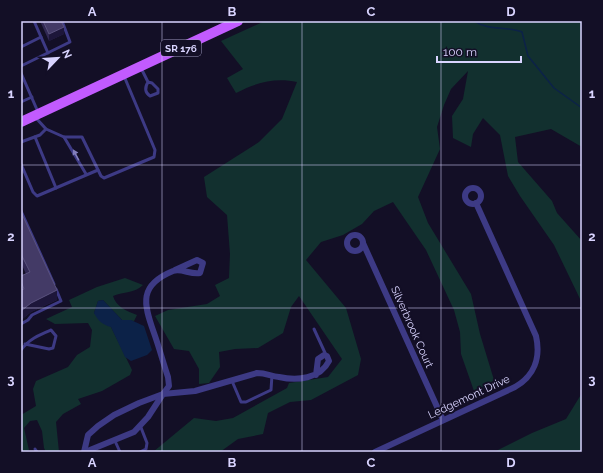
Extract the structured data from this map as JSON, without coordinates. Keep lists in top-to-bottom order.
{
  "streets": {
    "main road": ["SR 176"],
    "street": ["Silverbrook Court", "Ledgemont Drive"]
  },
  "crossings": [
    ["Silverbrook Court", "Ledgemont Drive"]
  ],
  "scale_bar": "100 m",
  "north": "top right",
  "grid": {
    "columns": [
      "A",
      "B",
      "C",
      "D"
    ],
    "rows": ["1", "2", "3"]
  }
}
